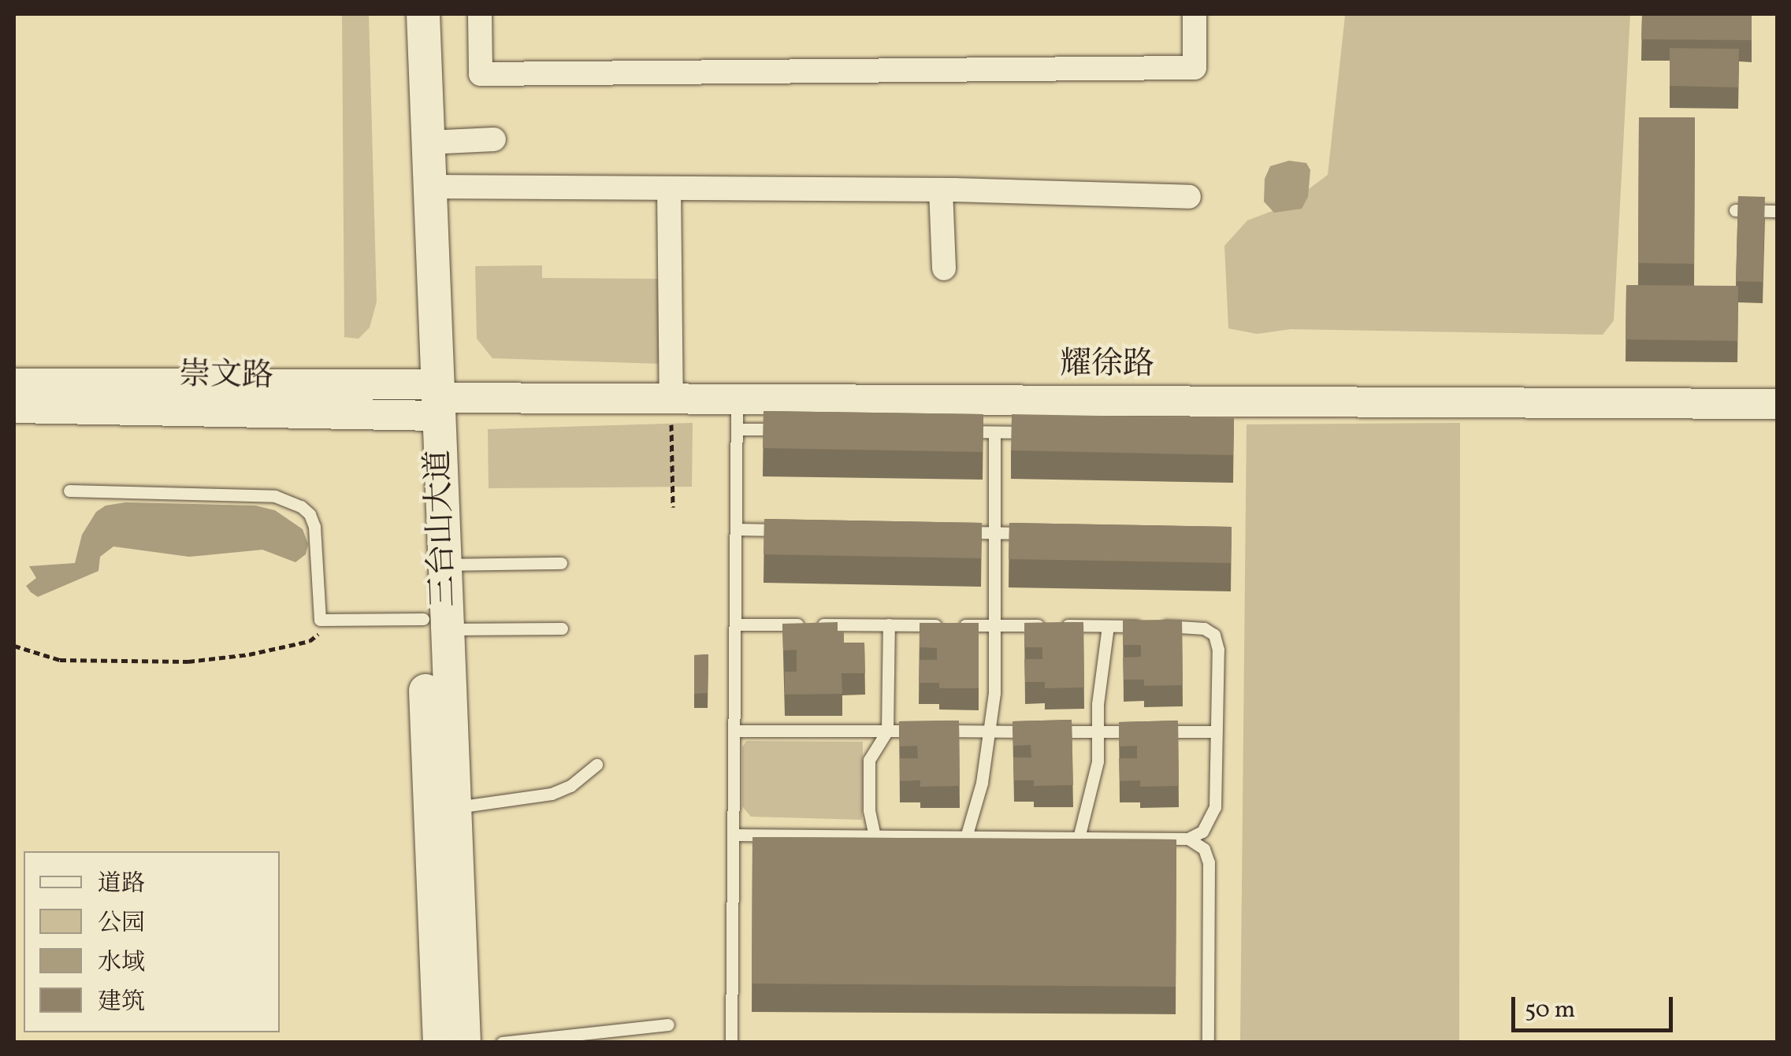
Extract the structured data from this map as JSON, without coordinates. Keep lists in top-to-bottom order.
{
  "streets": {
    "main road": ["三台山大道"],
    "street": ["耀徐路", "崇文路"]
  },
  "crossings": [
    ["耀徐路", "崇文路"],
    ["耀徐路", "三台山大道"],
    ["崇文路", "三台山大道"]
  ],
  "legend": [
    "道路",
    "公园",
    "水域",
    "建筑"
  ],
  "scale_bar": "50 m"
}
